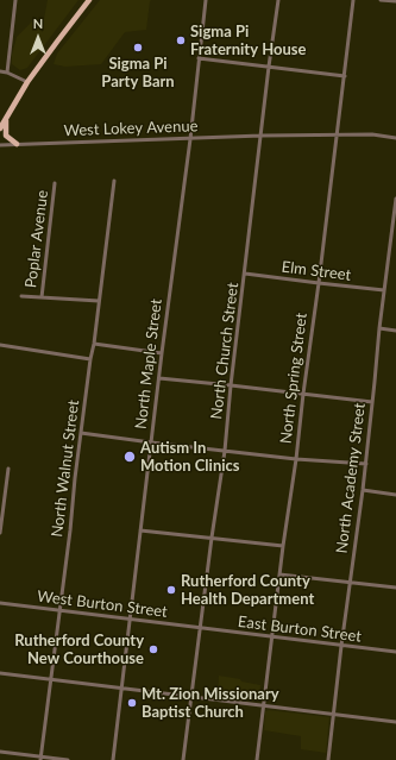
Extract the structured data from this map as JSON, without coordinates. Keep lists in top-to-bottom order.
{
  "streets": {
    "street": [
      "West Lokey Avenue",
      "Poplar Avenue",
      "Elm Street",
      "North Church Street",
      "North Maple Street",
      "North Spring Street",
      "North Walnut Street",
      "North Academy Street",
      "West Burton Street",
      "East Burton Street"
    ]
  },
  "crossings": [
    ["West Lokey Avenue", "North Church Street"],
    ["West Lokey Avenue", "North Maple Street"],
    ["West Lokey Avenue", "North Spring Street"],
    ["Elm Street", "North Church Street"],
    ["Elm Street", "North Spring Street"],
    ["Elm Street", "North Academy Street"],
    ["North Church Street", "West Burton Street"],
    ["North Church Street", "East Burton Street"],
    ["North Maple Street", "West Burton Street"],
    ["North Spring Street", "East Burton Street"],
    ["North Walnut Street", "West Burton Street"],
    ["North Academy Street", "East Burton Street"],
    ["West Burton Street", "East Burton Street"]
  ],
  "places": [
    "Sigma Pi Fraternity House",
    "Sigma Pi Party Barn",
    "Autism In Motion Clinics",
    "Rutherford County Health Department",
    "Rutherford County New Courthouse",
    "Mt. Zion Missionary Baptist Church"
  ],
  "north": "top"
}
